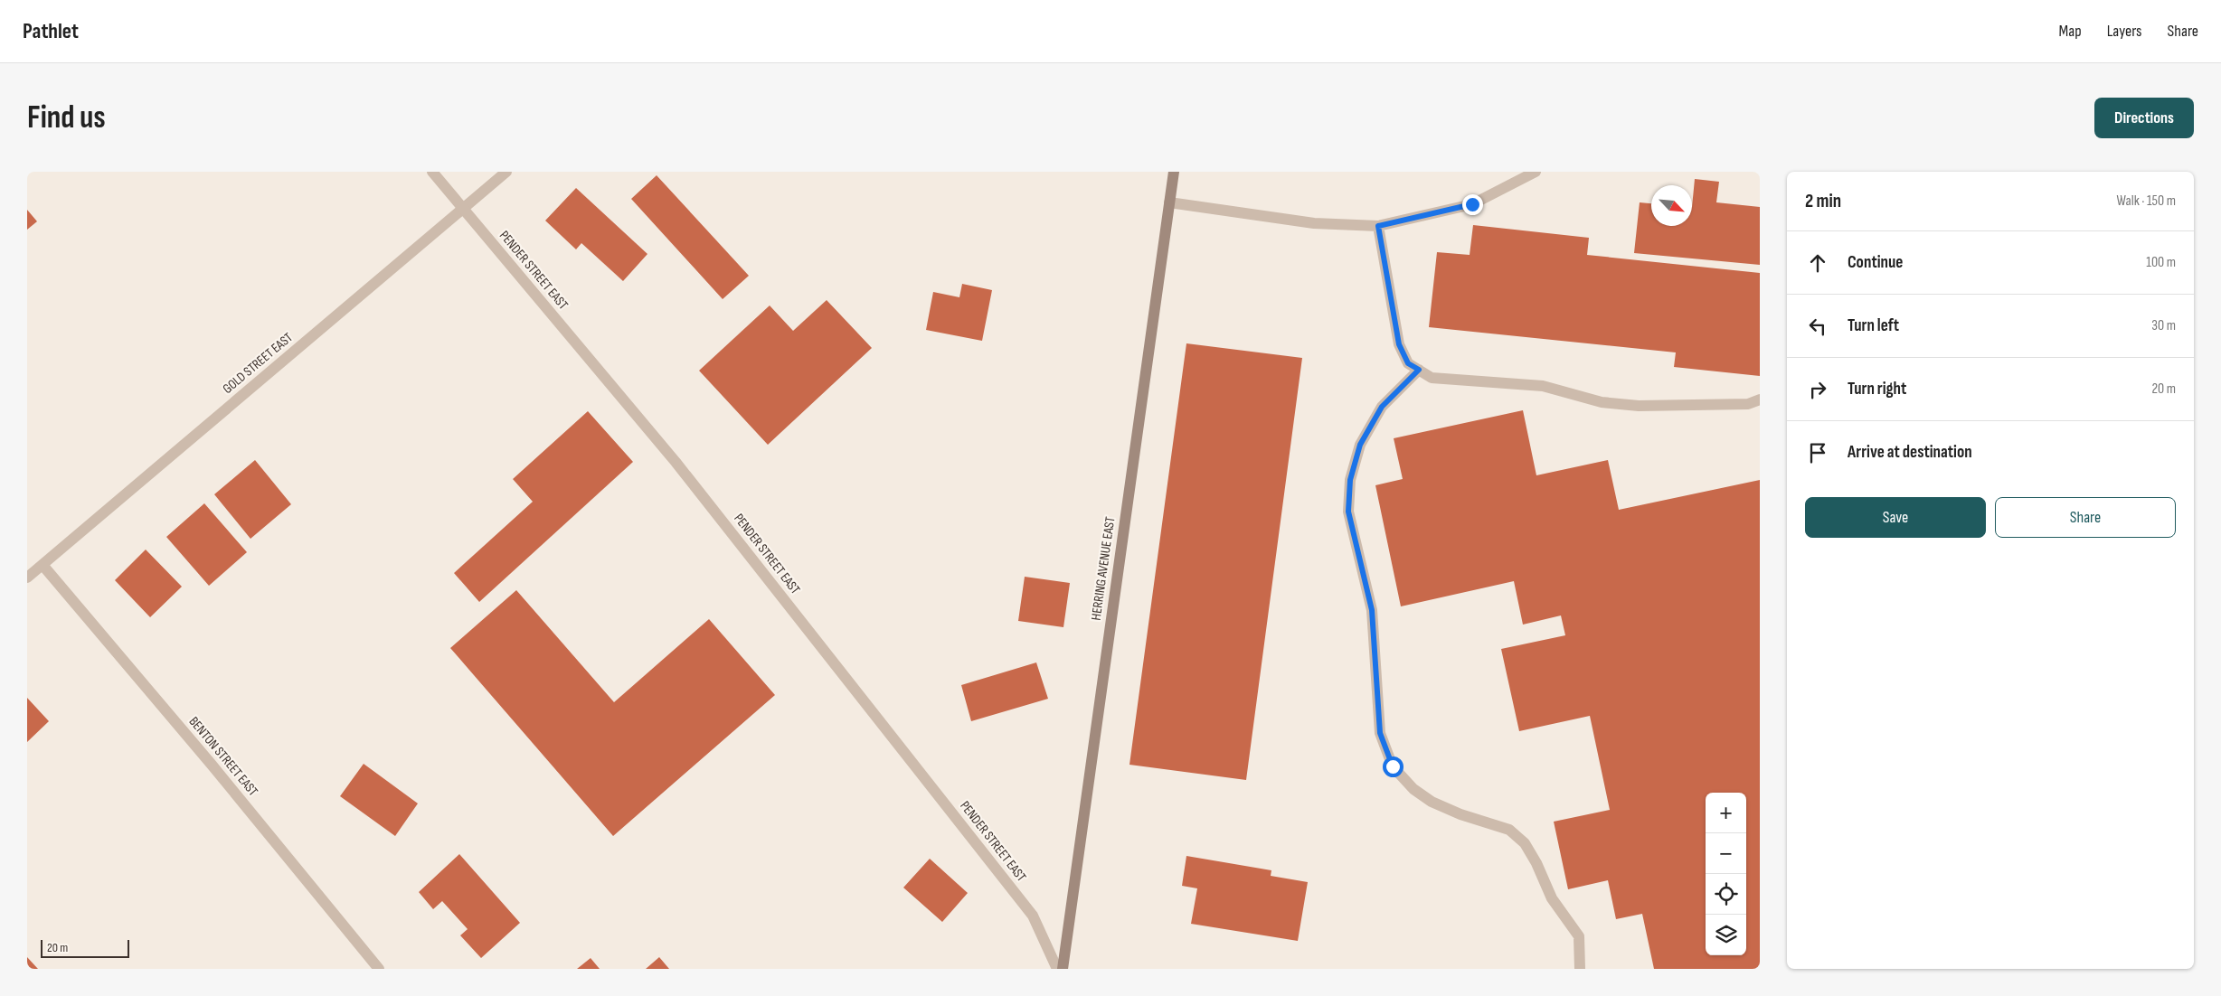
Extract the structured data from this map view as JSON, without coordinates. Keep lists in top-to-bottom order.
{
  "streets": {
    "main road": ["HERRING AVENUE EAST"],
    "street": ["PENDER STREET EAST", "GOLD STREET EAST", "BENTON STREET EAST"]
  },
  "crossings": [
    ["PENDER STREET EAST", "GOLD STREET EAST"],
    ["GOLD STREET EAST", "BENTON STREET EAST"]
  ],
  "scale_bar": "20 m",
  "north": "bottom right",
  "page": {
    "header": "Pathlet",
    "nav": ["Map", "Layers", "Share"],
    "buttons": [
      "Directions",
      ["Save", "Share"]
    ],
    "title": "Find us",
    "heading": ["2 min", "Walk · 150 m"],
    "list": [
      ["Continue", "100 m"],
      ["Turn left", "30 m"],
      ["Turn right", "20 m"],
      "Arrive at destination"
    ],
    "map_buttons": ["+", "−"],
    "scale": "20 m"
  }
}
